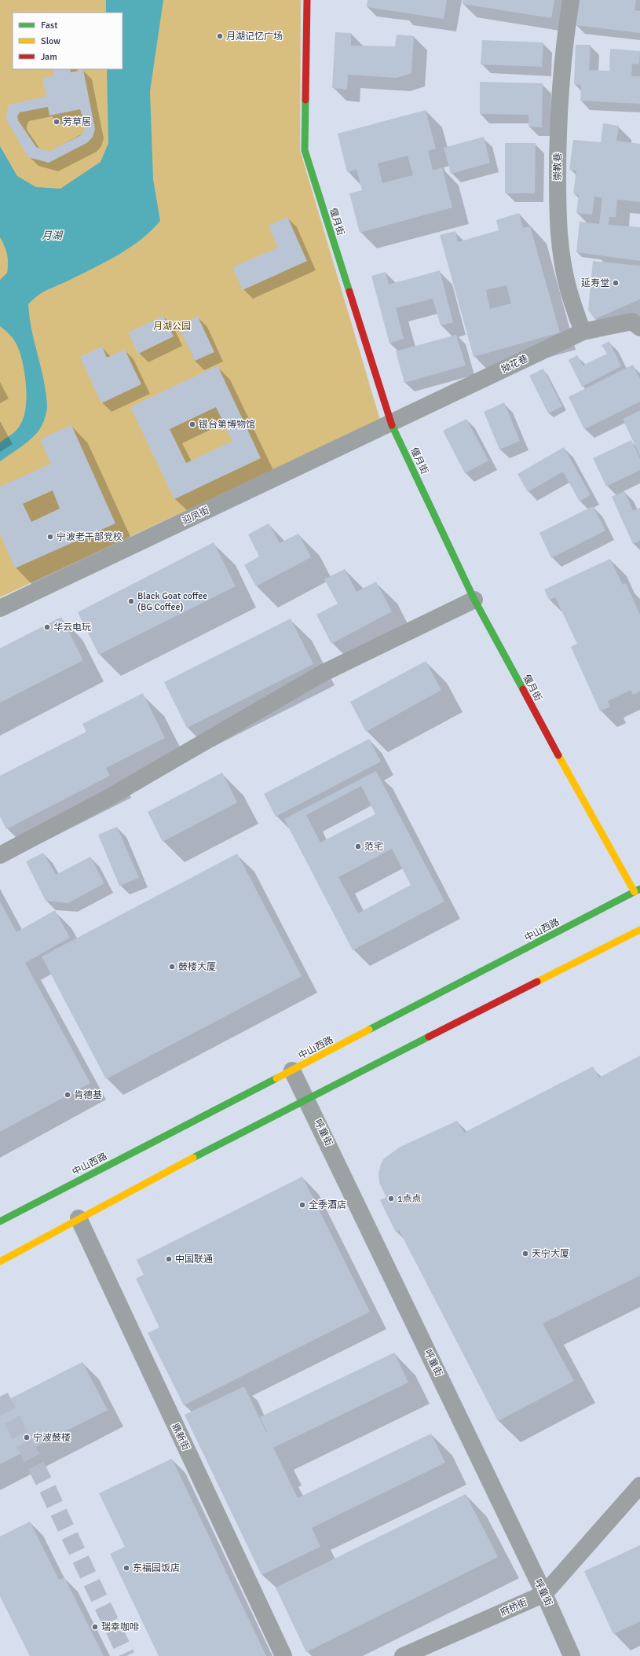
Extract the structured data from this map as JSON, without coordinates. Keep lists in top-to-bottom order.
{
  "streets": {
    "main road": ["偃月街", "中山西路"],
    "street": [
      "崇教巷",
      "拗花巷",
      "迎凤街",
      "呼童街",
      "鼎新街",
      "府桥街"
    ]
  },
  "crossings": [
    ["崇教巷", "拗花巷"],
    ["偃月街", "拗花巷"],
    ["偃月街", "迎凤街"],
    ["偃月街", "中山西路"],
    ["拗花巷", "迎凤街"],
    ["中山西路", "呼童街"],
    ["呼童街", "府桥街"]
  ],
  "water": ["月湖"],
  "parks": ["月湖公园"],
  "places": [
    "月湖记忆广场",
    "芳草居",
    "延寿堂",
    "银台第博物馆",
    "宁波老干部党校",
    "Black Goat coffee (BG Coffee)",
    "华云电玩",
    "范宅",
    "鼓楼大厦",
    "肯德基",
    "1点点",
    "全季酒店",
    "天宁大厦",
    "中国联通",
    "宁波鼓楼",
    "东福园饭店",
    "瑞幸咖啡"
  ],
  "legend": ["Fast", "Slow", "Jam"]
}
